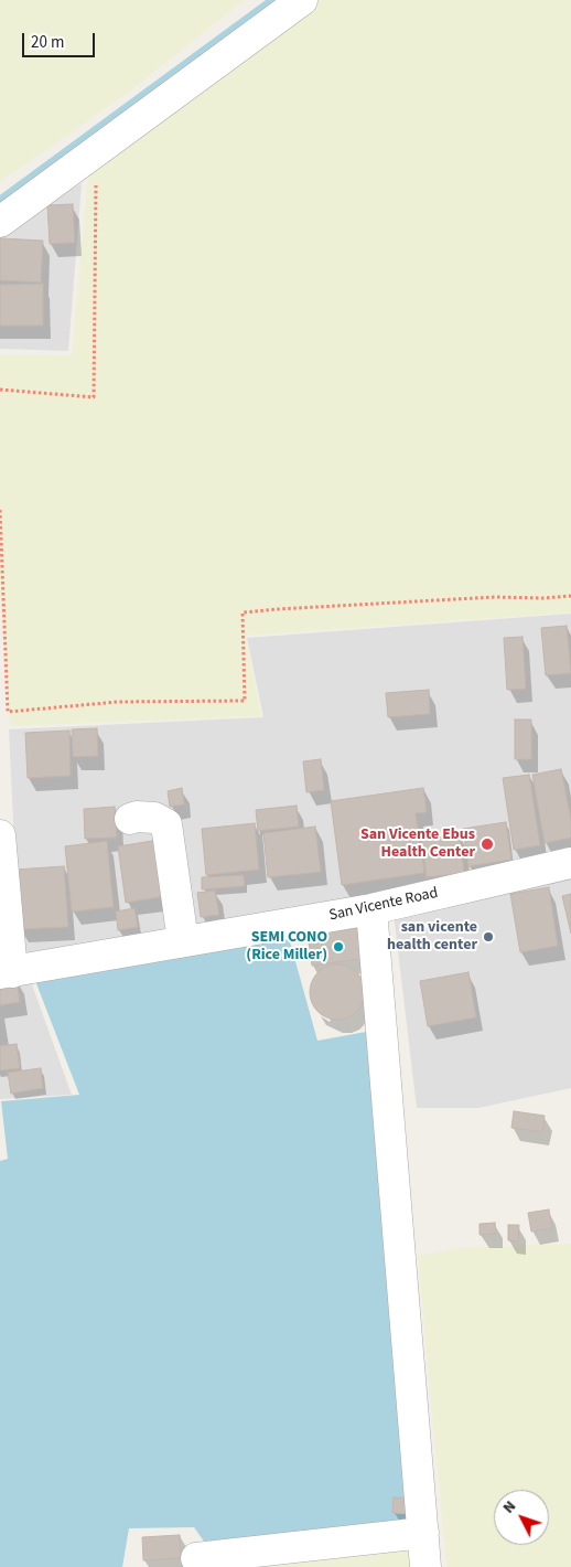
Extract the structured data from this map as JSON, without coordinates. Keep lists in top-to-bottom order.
{
  "streets": {
    "street": ["San Vicente Road"]
  },
  "places": ["San Vicente Ebus Health Center", "san vicente health center", "SEMI CONO (Rice Miller)"],
  "scale_bar": "20 m",
  "north": "top left"
}
